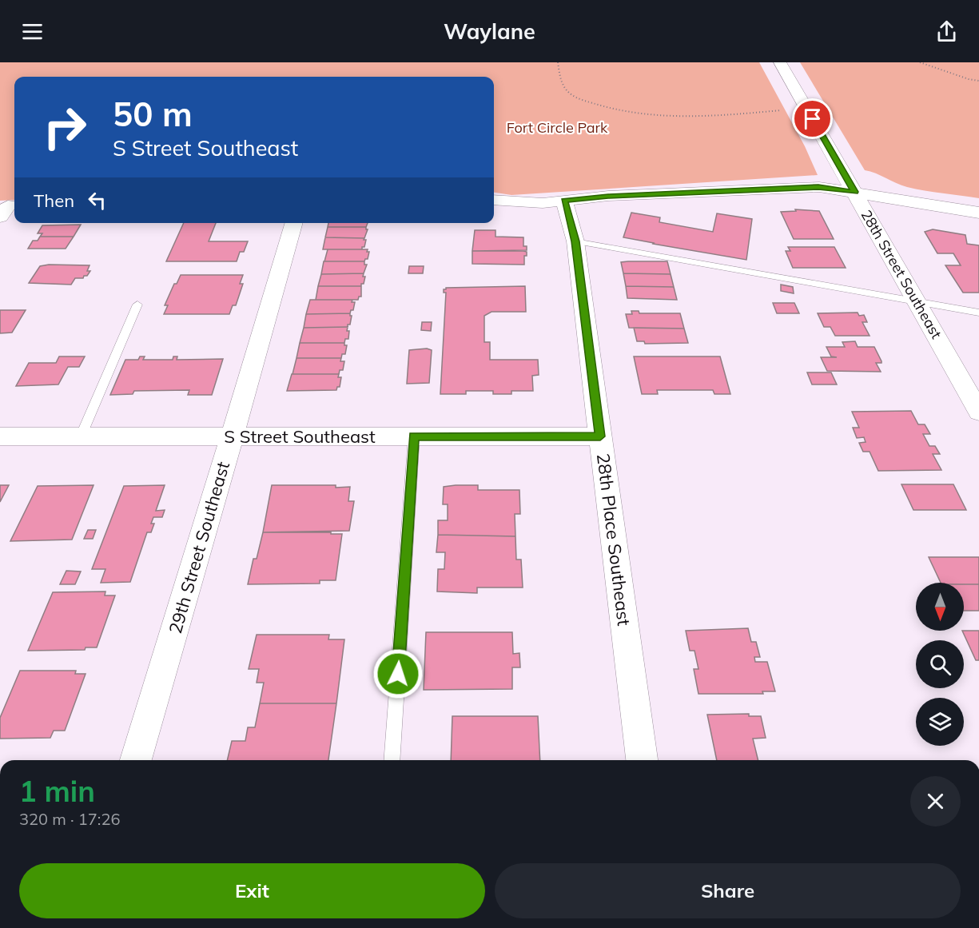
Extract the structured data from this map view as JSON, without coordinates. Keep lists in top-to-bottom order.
{
  "streets": {
    "street": [
      "28th Street Southeast",
      "S Street Southeast",
      "28th Place Southeast",
      "29th Street Southeast"
    ]
  },
  "crossings": [
    ["S Street Southeast", "28th Place Southeast"],
    ["S Street Southeast", "29th Street Southeast"]
  ],
  "parks": ["Fort Circle Park"],
  "north": "bottom",
  "page": {
    "header": "Waylane",
    "turn": ["50 m", "S Street Southeast"],
    "then": "Then",
    "heading": ["1 min", "320 m · 17:26"],
    "buttons": ["Exit", "Share"]
  }
}
